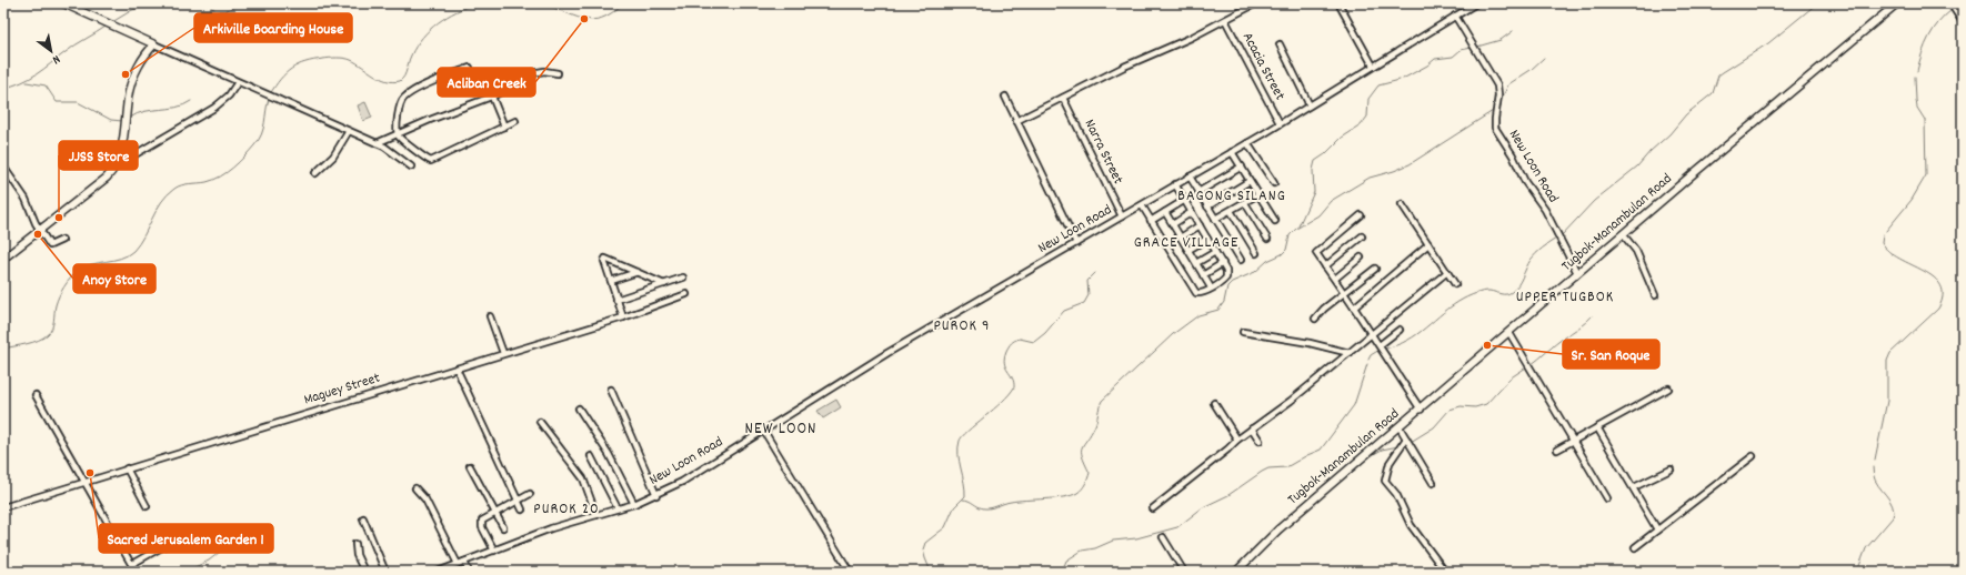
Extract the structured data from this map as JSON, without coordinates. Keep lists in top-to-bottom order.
{
  "streets": {
    "street": [
      "Acacia Street",
      "Narra Street",
      "New Loon Road",
      "Tugbok-Manambulan Road",
      "Maguey Street"
    ]
  },
  "crossings": [
    ["Acacia Street", "New Loon Road"],
    ["Narra Street", "New Loon Road"],
    ["New Loon Road", "Tugbok-Manambulan Road"]
  ],
  "districts": [
    "BAGONG SILANG",
    "GRACE VILLAGE",
    "UPPER TUGBOK",
    "PUROK 9",
    "NEW LOON",
    "PUROK 20"
  ],
  "places": [
    "Acliban Creek",
    "Arkiville Boarding House",
    "JJSS Store",
    "Anoy Store",
    "Sr. San Roque",
    "Sacred Jerusalem Garden 1"
  ],
  "north": "bottom right"
}
